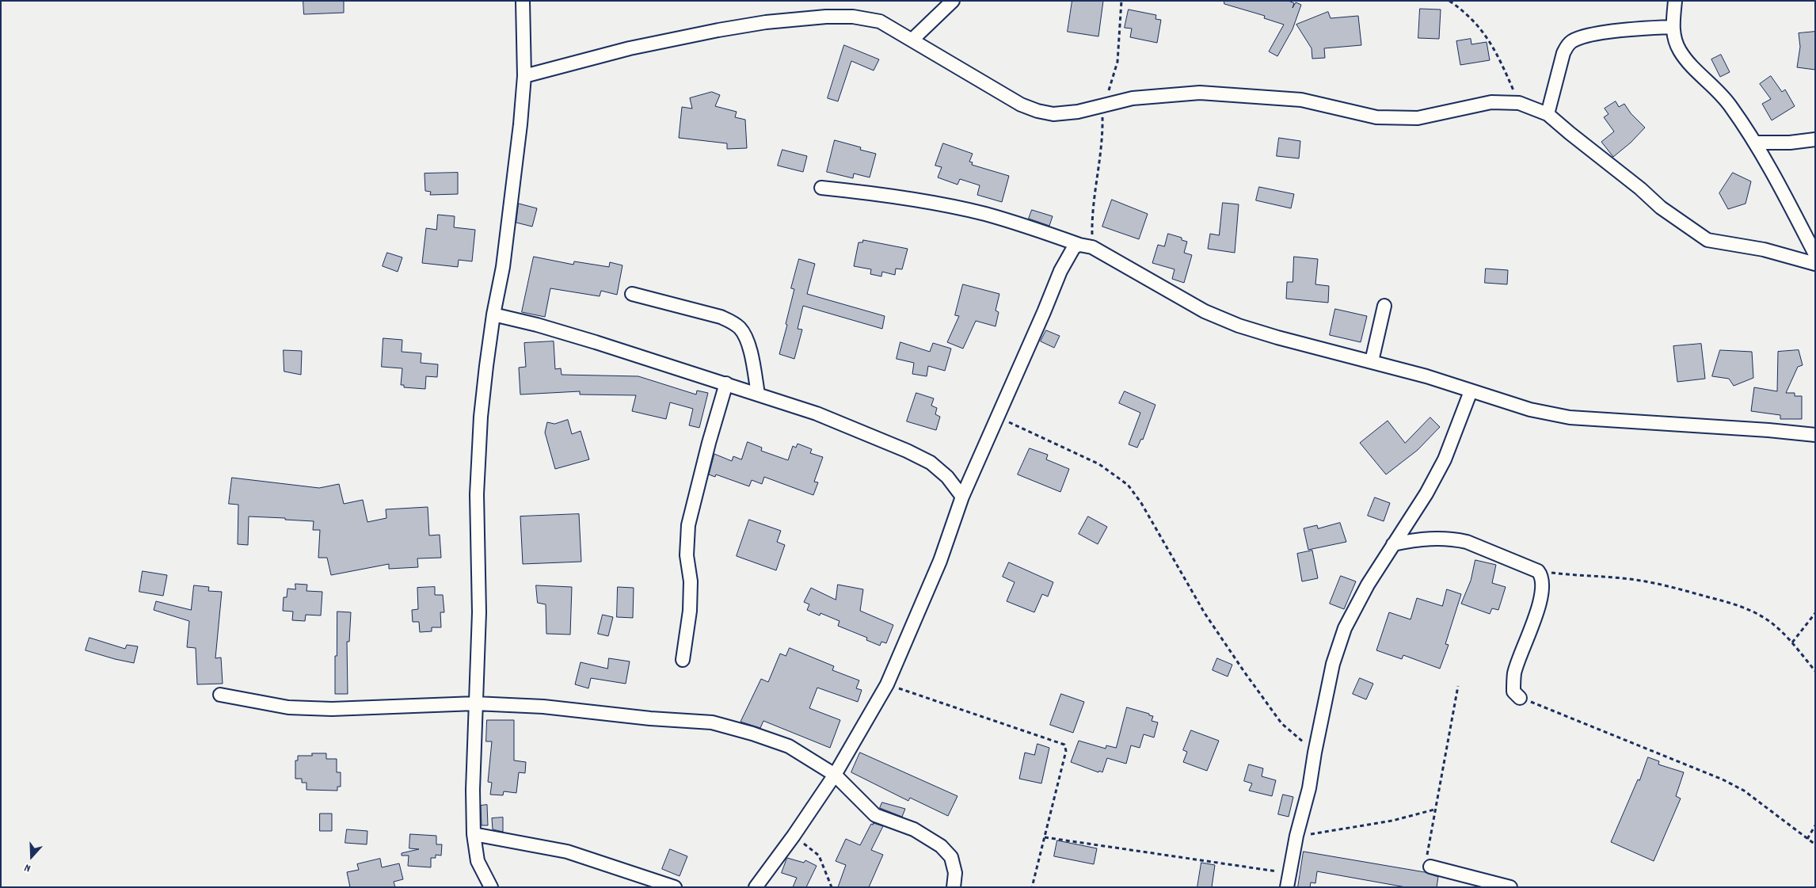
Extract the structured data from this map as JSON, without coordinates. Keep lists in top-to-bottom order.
{
  "north": "bottom"
}
